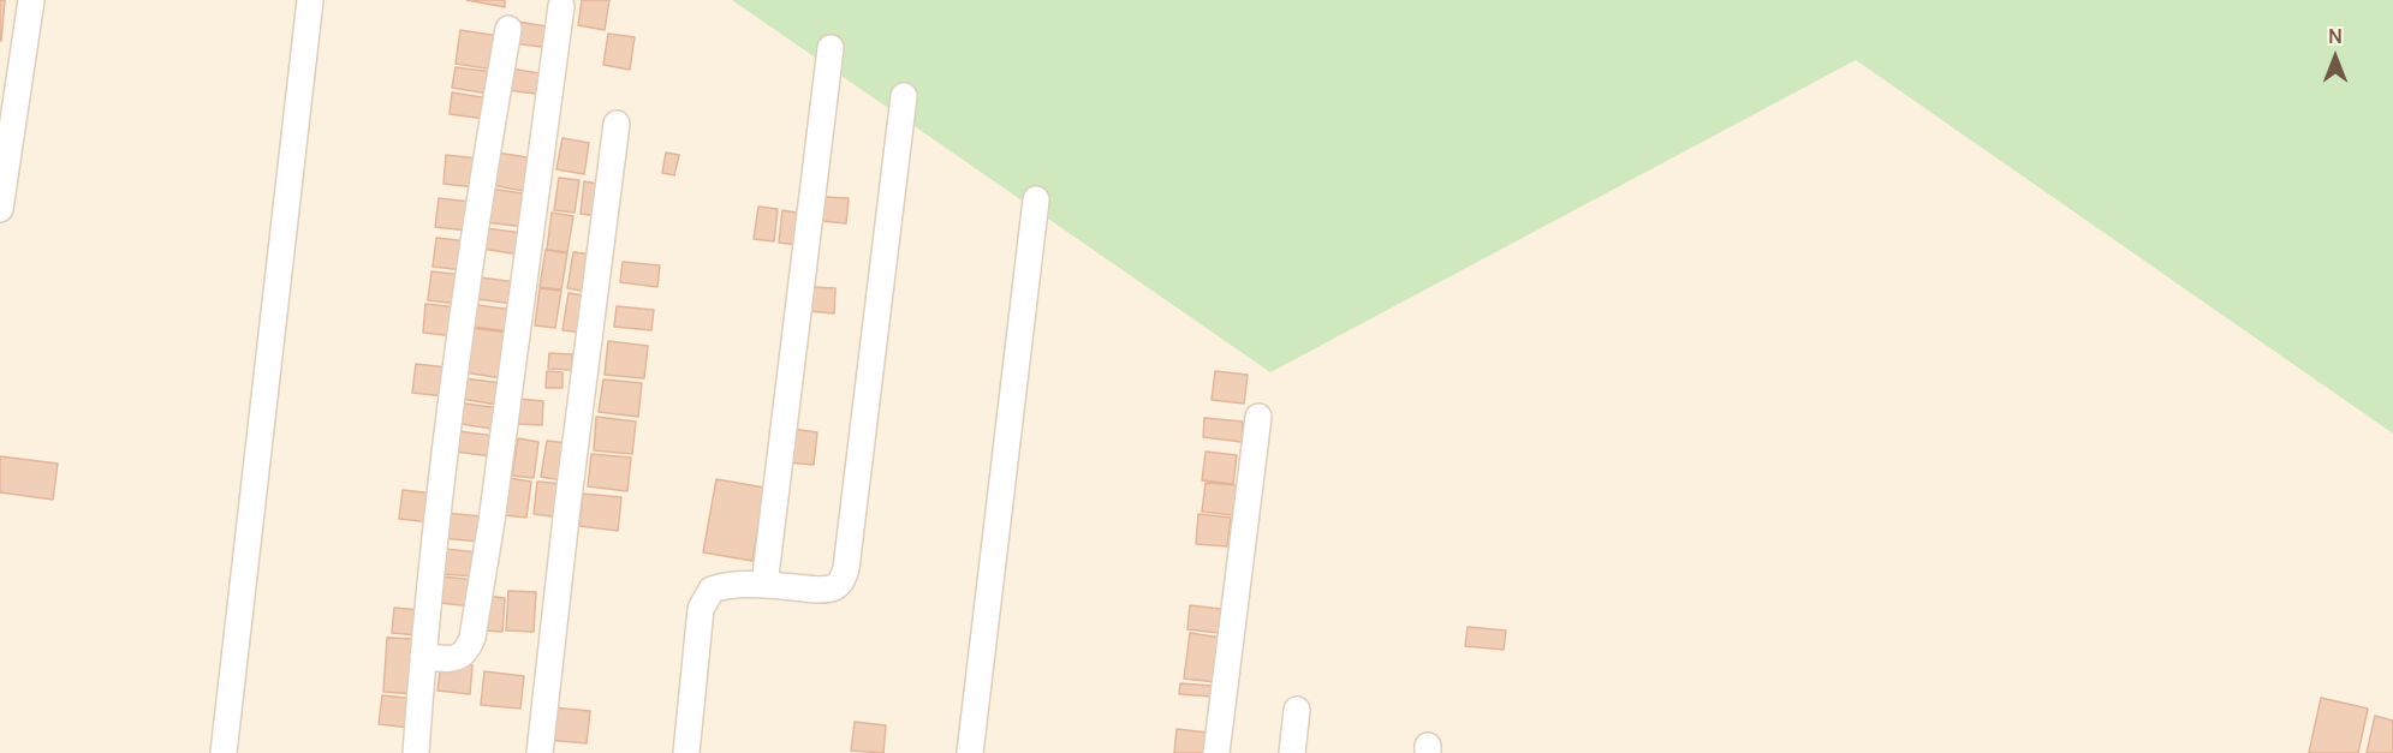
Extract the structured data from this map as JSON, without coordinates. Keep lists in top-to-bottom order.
{
  "north": "top"
}
